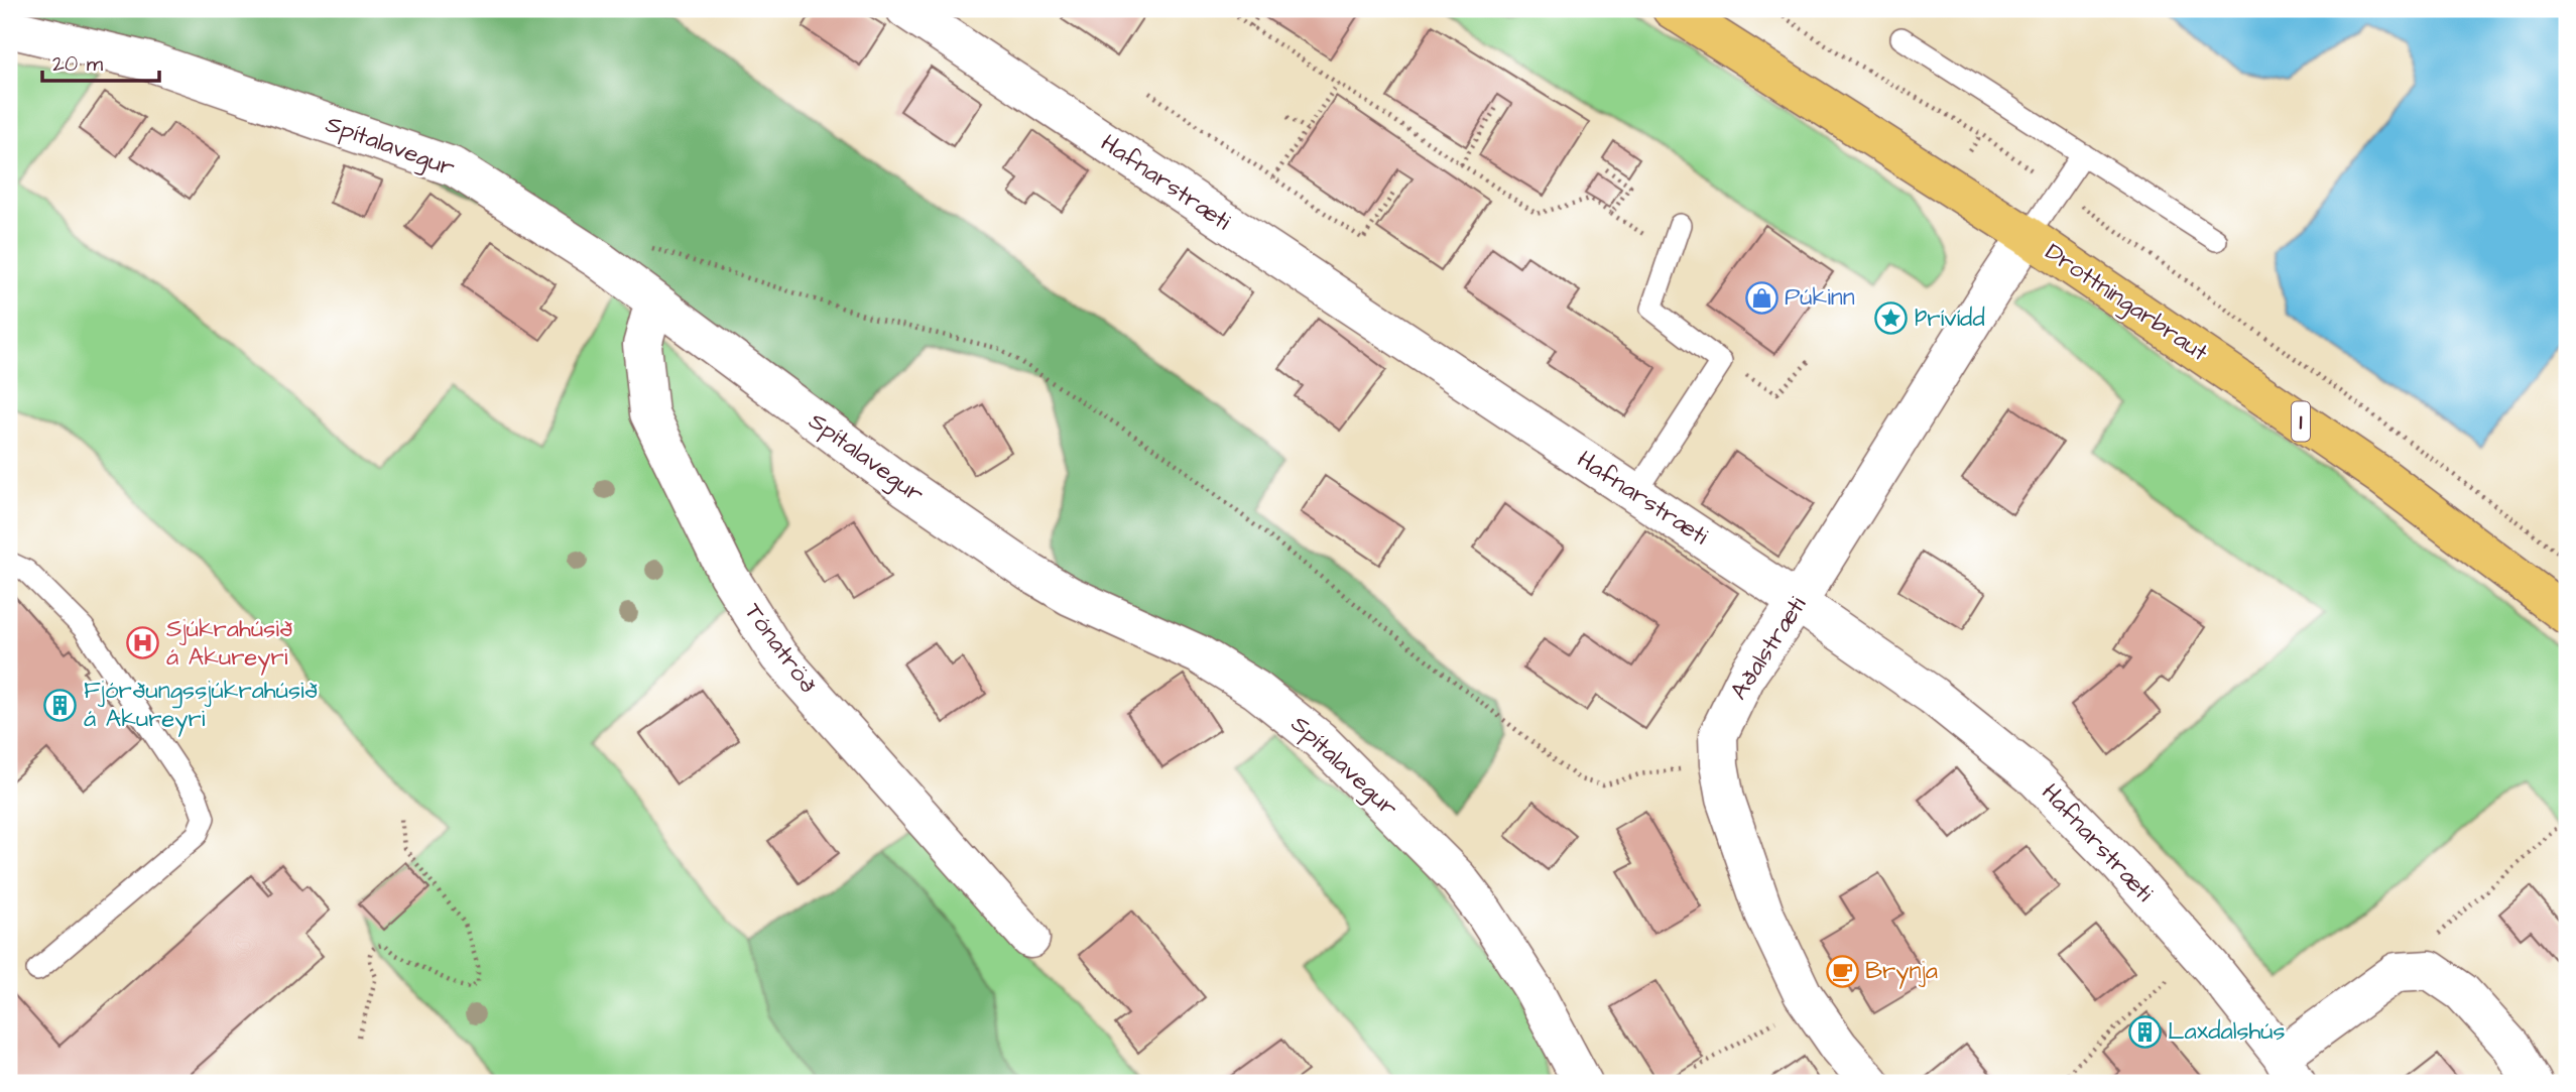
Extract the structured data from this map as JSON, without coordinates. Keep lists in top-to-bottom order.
{
  "streets": {
    "highway": ["Drottningarbraut", "1"],
    "street": [
      "Spítalavegur",
      "Hafnarstræti",
      "Tónatröð",
      "Aðalstræti"
    ]
  },
  "crossings": [
    ["Spítalavegur", "Tónatröð"],
    ["Hafnarstræti", "Aðalstræti"],
    ["Drottningarbraut", "Aðalstræti"]
  ],
  "places": {
    "shop": ["Púkinn"],
    "place": ["Þrívídd"],
    "hospital": ["Sjúkrahúsið á Akureyri"],
    "building": ["Fjórðungssjúkrahúsið á Akureyri", "Laxdalshús"],
    "cafe": ["Brynja"]
  },
  "scale_bar": "20 m"
}
